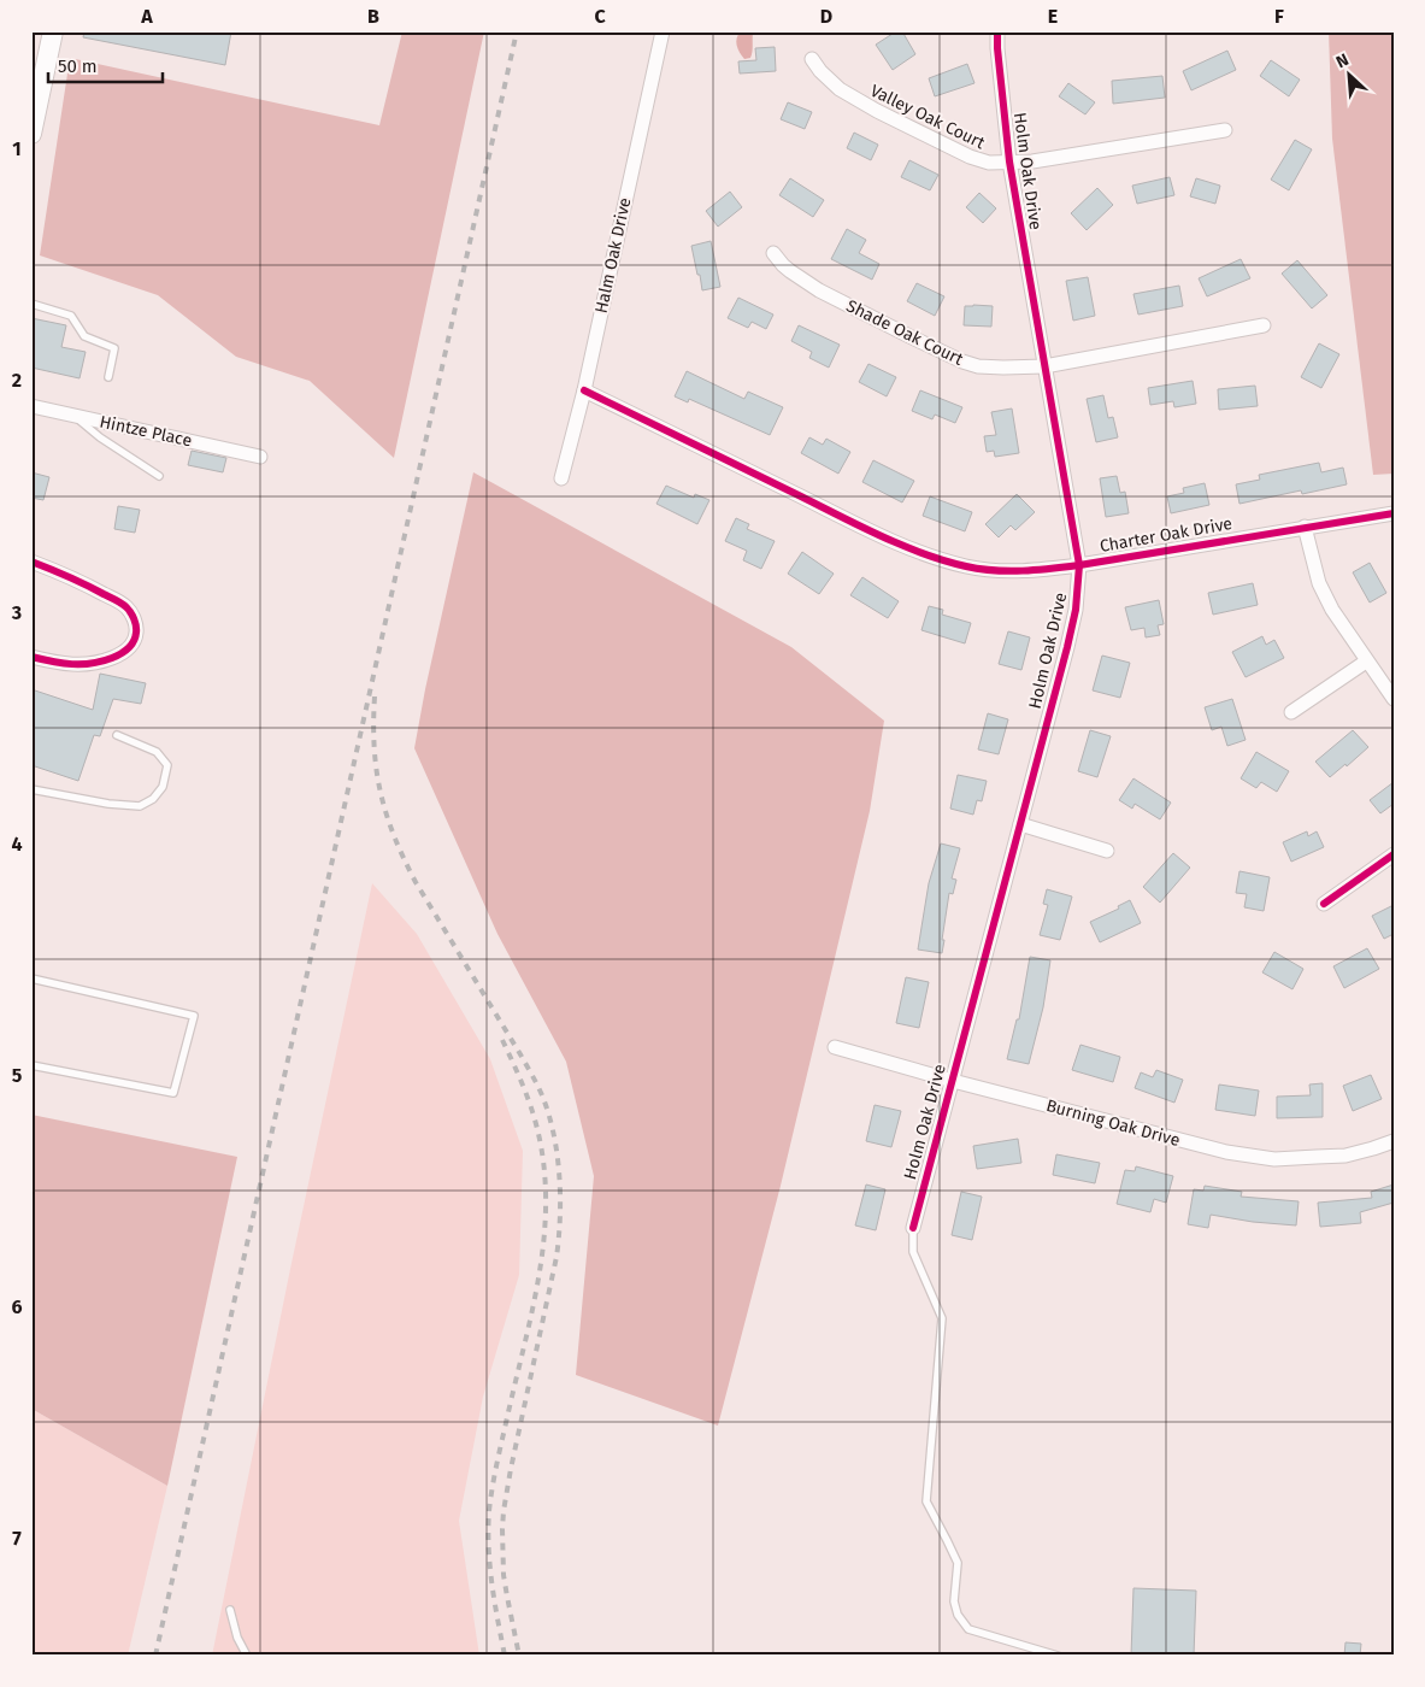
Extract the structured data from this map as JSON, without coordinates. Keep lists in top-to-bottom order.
{
  "streets": {
    "street": [
      "Valley Oak Court",
      "Holm Oak Drive",
      "Halm Oak Drive",
      "Shade Oak Court",
      "Hintze Place",
      "Charter Oak Drive",
      "Burning Oak Drive"
    ]
  },
  "crossings": [
    ["Valley Oak Court", "Holm Oak Drive"],
    ["Holm Oak Drive", "Shade Oak Court"],
    ["Holm Oak Drive", "Charter Oak Drive"],
    ["Holm Oak Drive", "Burning Oak Drive"],
    ["Halm Oak Drive", "Charter Oak Drive"]
  ],
  "scale_bar": "50 m",
  "north": "top left",
  "grid": {
    "columns": [
      "A",
      "B",
      "C",
      "D",
      "E",
      "F"
    ],
    "rows": [
      "1",
      "2",
      "3",
      "4",
      "5",
      "6",
      "7"
    ]
  }
}
